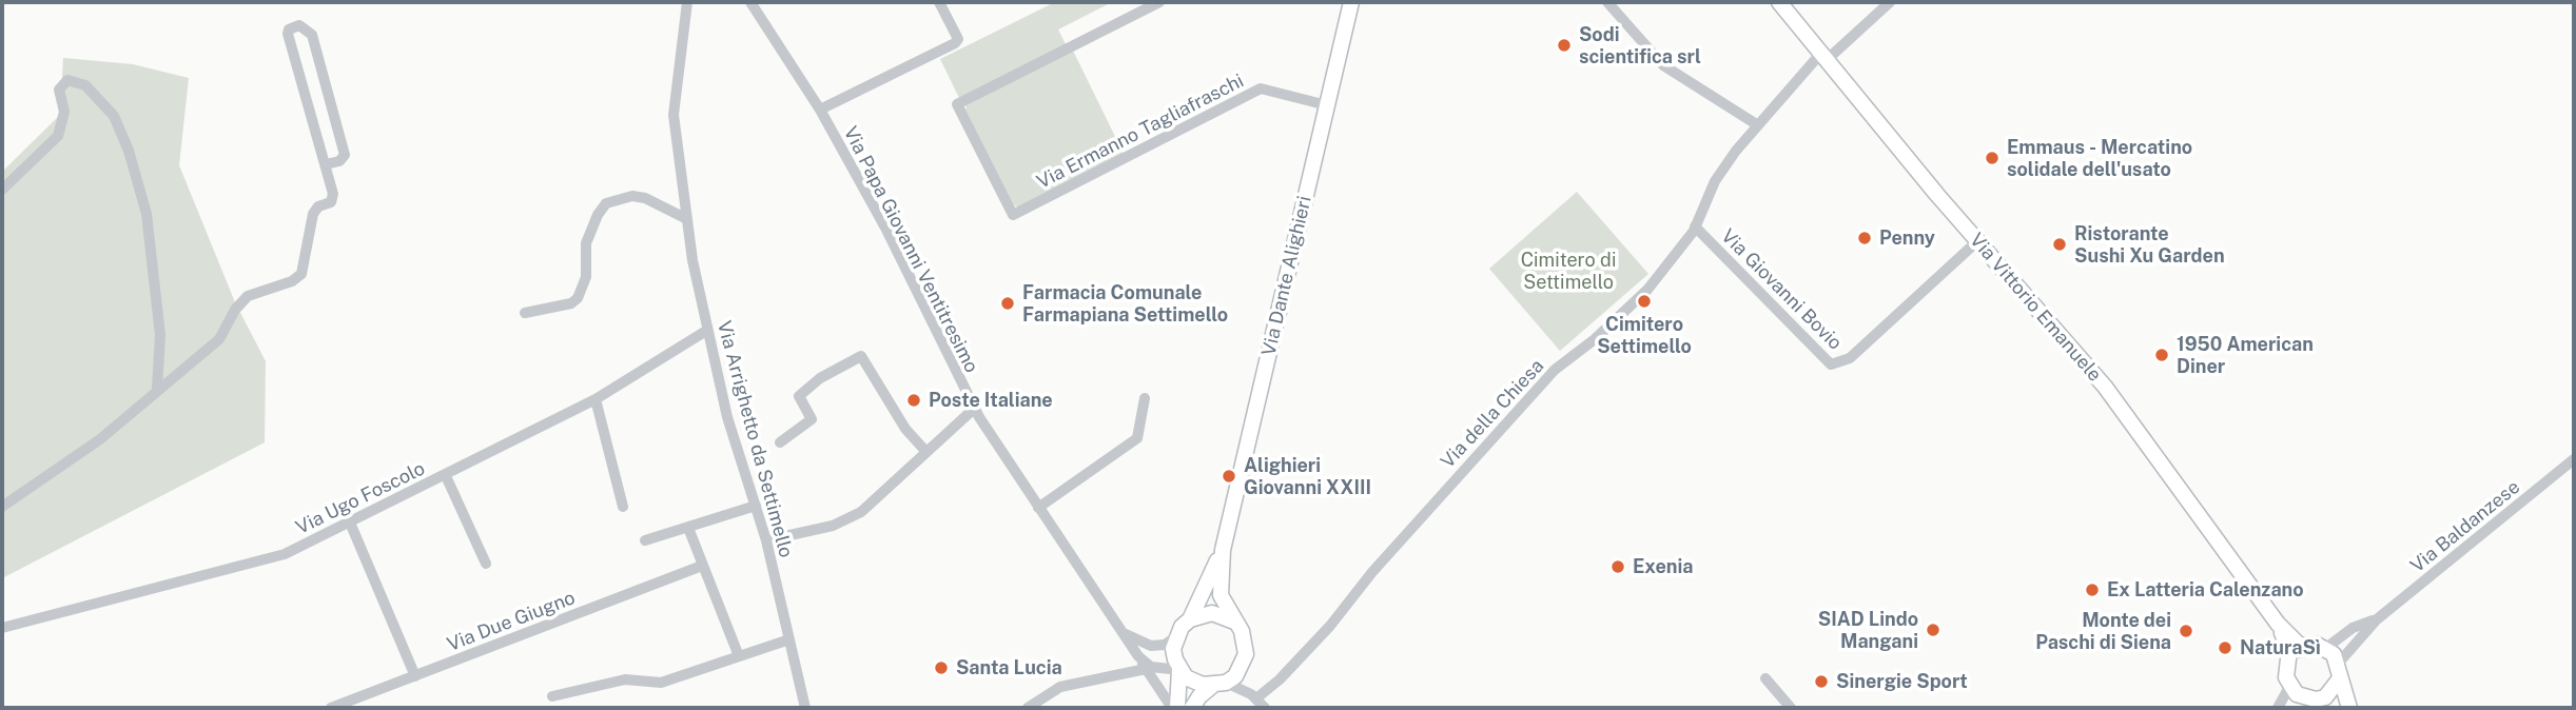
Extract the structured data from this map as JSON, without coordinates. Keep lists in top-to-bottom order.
{
  "streets": {
    "main road": ["Via Dante Alighieri", "Via Vittorio Emanuele"],
    "street": [
      "Via Ermanno Tagliafraschi",
      "Via Papa Giovanni Ventitresimo",
      "Via Giovanni Bovio",
      "Via della Chiesa",
      "Via Arrighetto da Settimello",
      "Via Ugo Foscolo",
      "Via Baldanzese",
      "Via Due Giugno"
    ]
  },
  "crossings": [
    ["Via Ermanno Tagliafraschi", "Via Dante Alighieri"],
    ["Via Papa Giovanni Ventitresimo", "Via Dante Alighieri"],
    ["Via Giovanni Bovio", "Via Vittorio Emanuele"],
    ["Via Giovanni Bovio", "Via della Chiesa"],
    ["Via Vittorio Emanuele", "Via della Chiesa"],
    ["Via Vittorio Emanuele", "Via Baldanzese"],
    ["Via Arrighetto da Settimello", "Via Ugo Foscolo"]
  ],
  "parks": ["Cimitero di Settimello"],
  "places": [
    "Sodi scientifica srl",
    "Emmaus - Mercatino solidale dell'usato",
    "Penny",
    "Ristorante Sushi Xu Garden",
    "Cimitero Settimello",
    "Farmacia Comunale Farmapiana Settimello",
    "1950 American Diner",
    "Poste Italiane",
    "Alighieri Giovanni XXIII",
    "Exenia",
    "Ex Latteria Calenzano",
    "SIAD Lindo Mangani",
    "Monte dei Paschi di Siena",
    "NaturaSì",
    "Santa Lucia",
    "Sinergie Sport"
  ]
}
